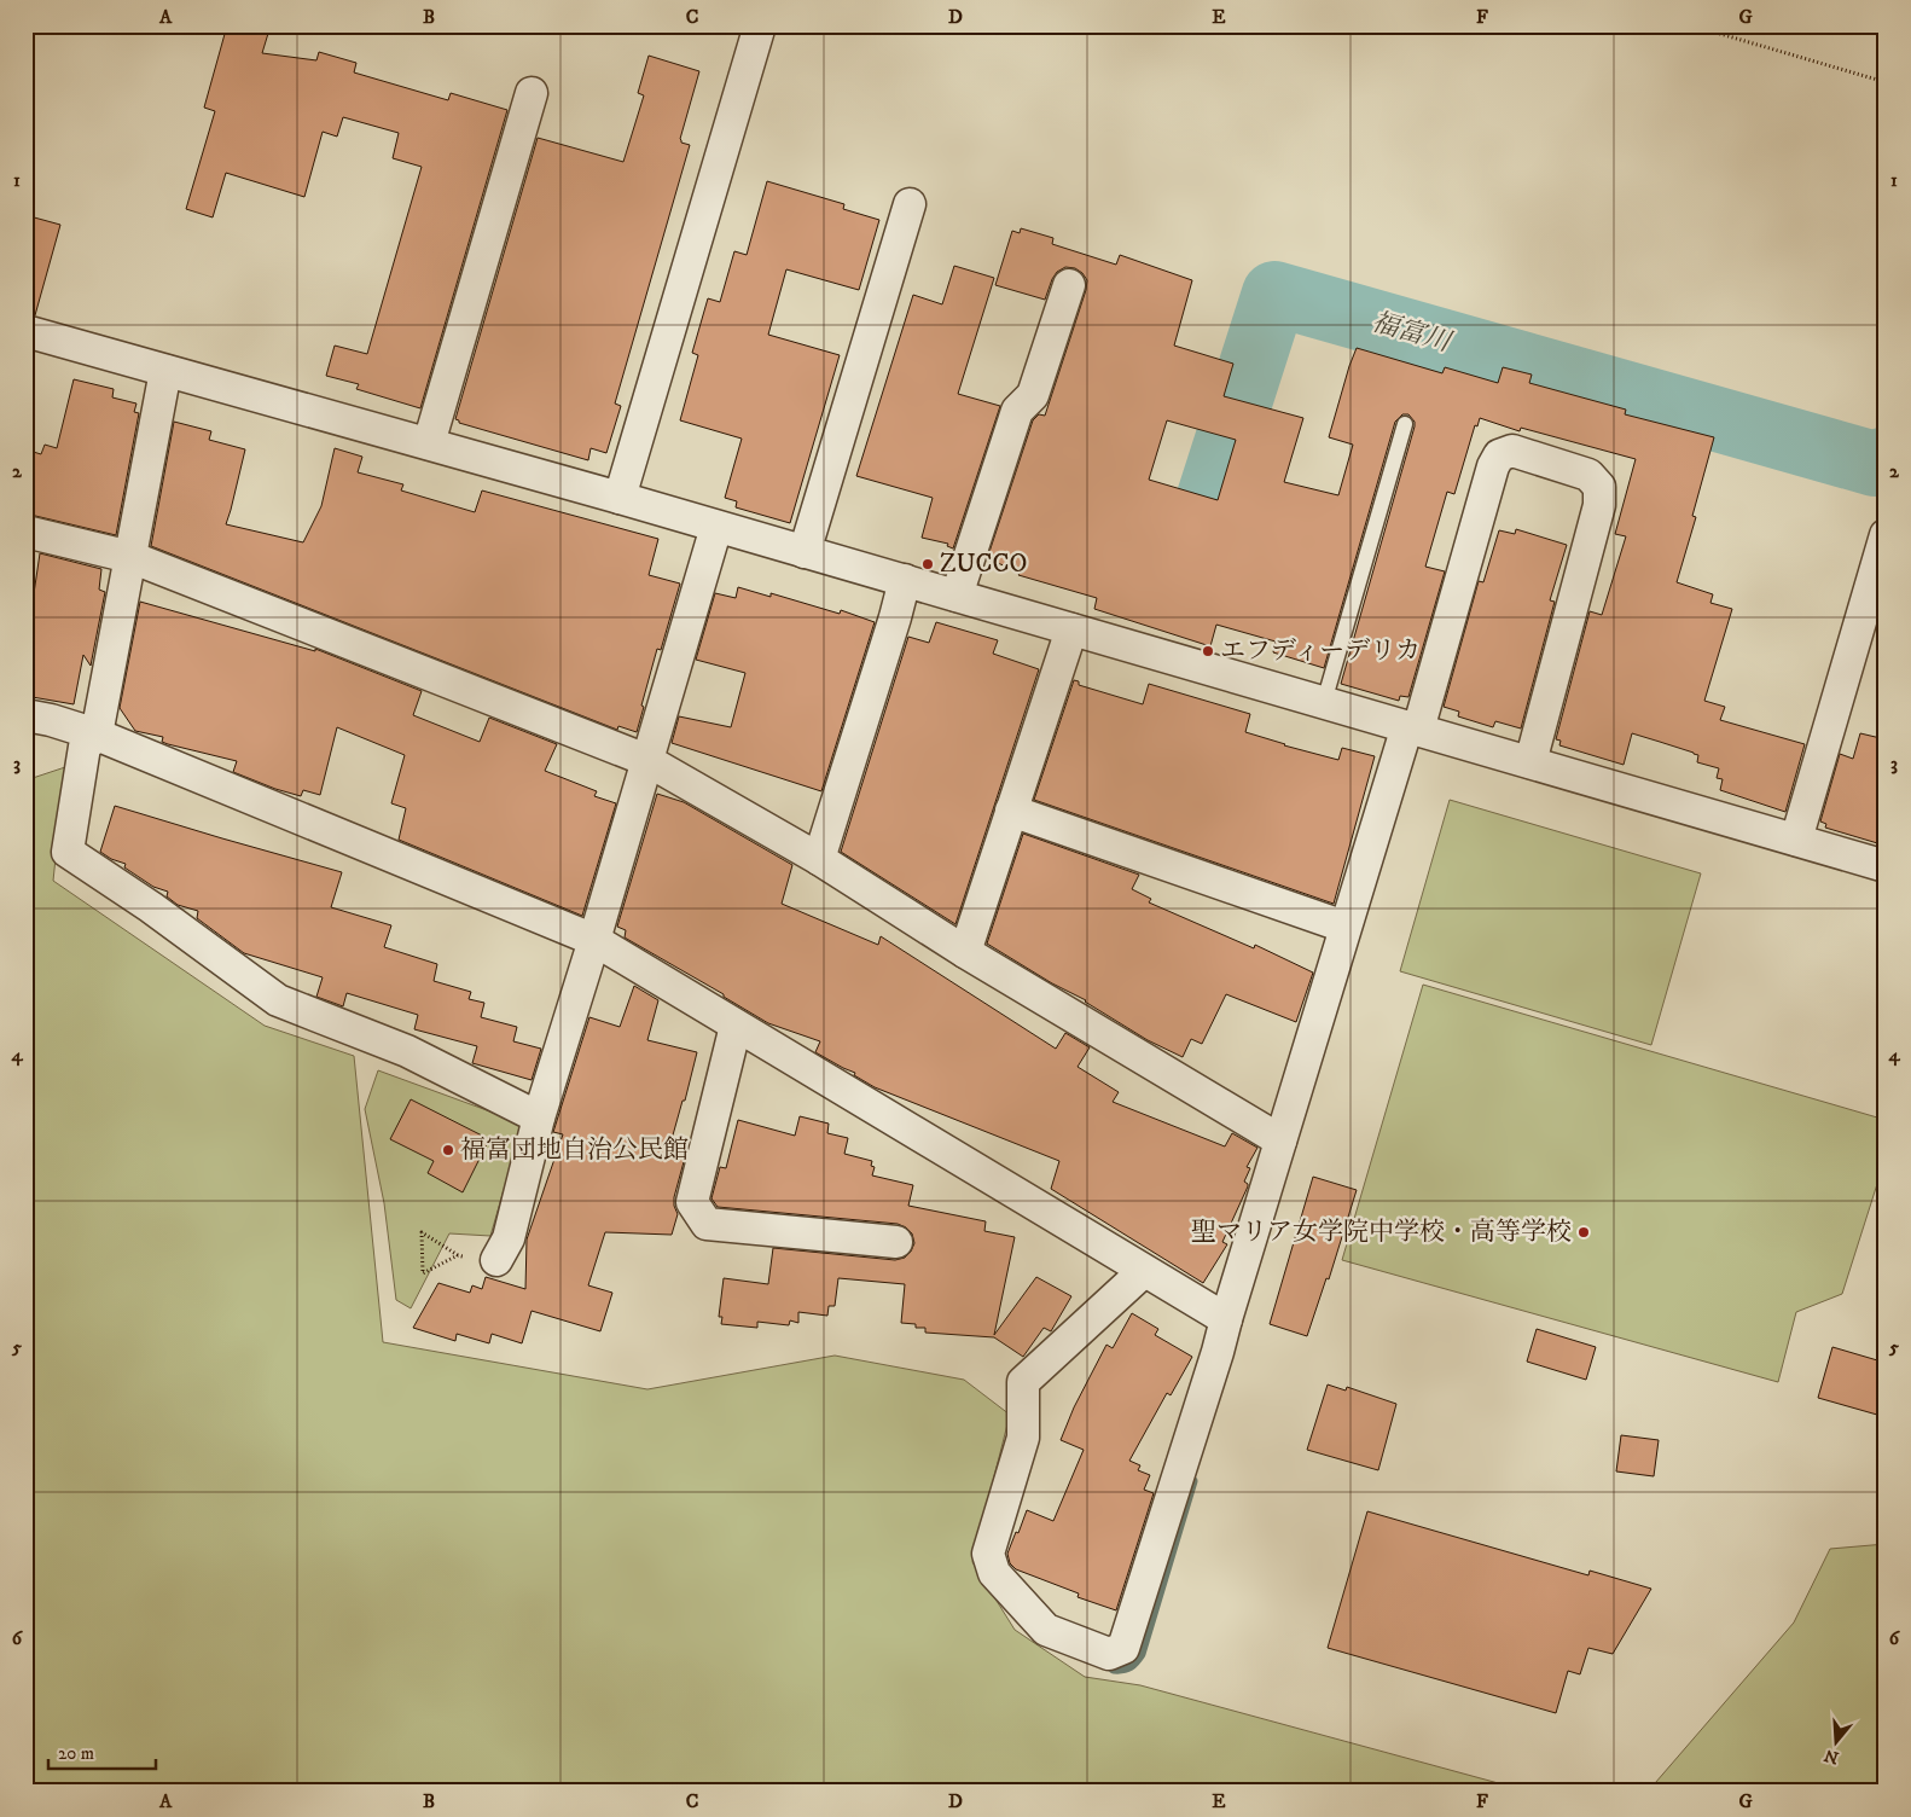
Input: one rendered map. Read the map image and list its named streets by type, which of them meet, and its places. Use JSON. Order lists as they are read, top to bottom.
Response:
{
  "water": ["福富川"],
  "places": [
    "ZUCCO",
    "エフディーデリカ",
    "福富団地自治公民館",
    "聖マリア女学院中学校・高等学校"
  ],
  "scale_bar": "20 m",
  "north": "bottom",
  "grid": {
    "columns": [
      "A",
      "B",
      "C",
      "D",
      "E",
      "F",
      "G"
    ],
    "rows": [
      "1",
      "2",
      "3",
      "4",
      "5",
      "6"
    ]
  }
}
